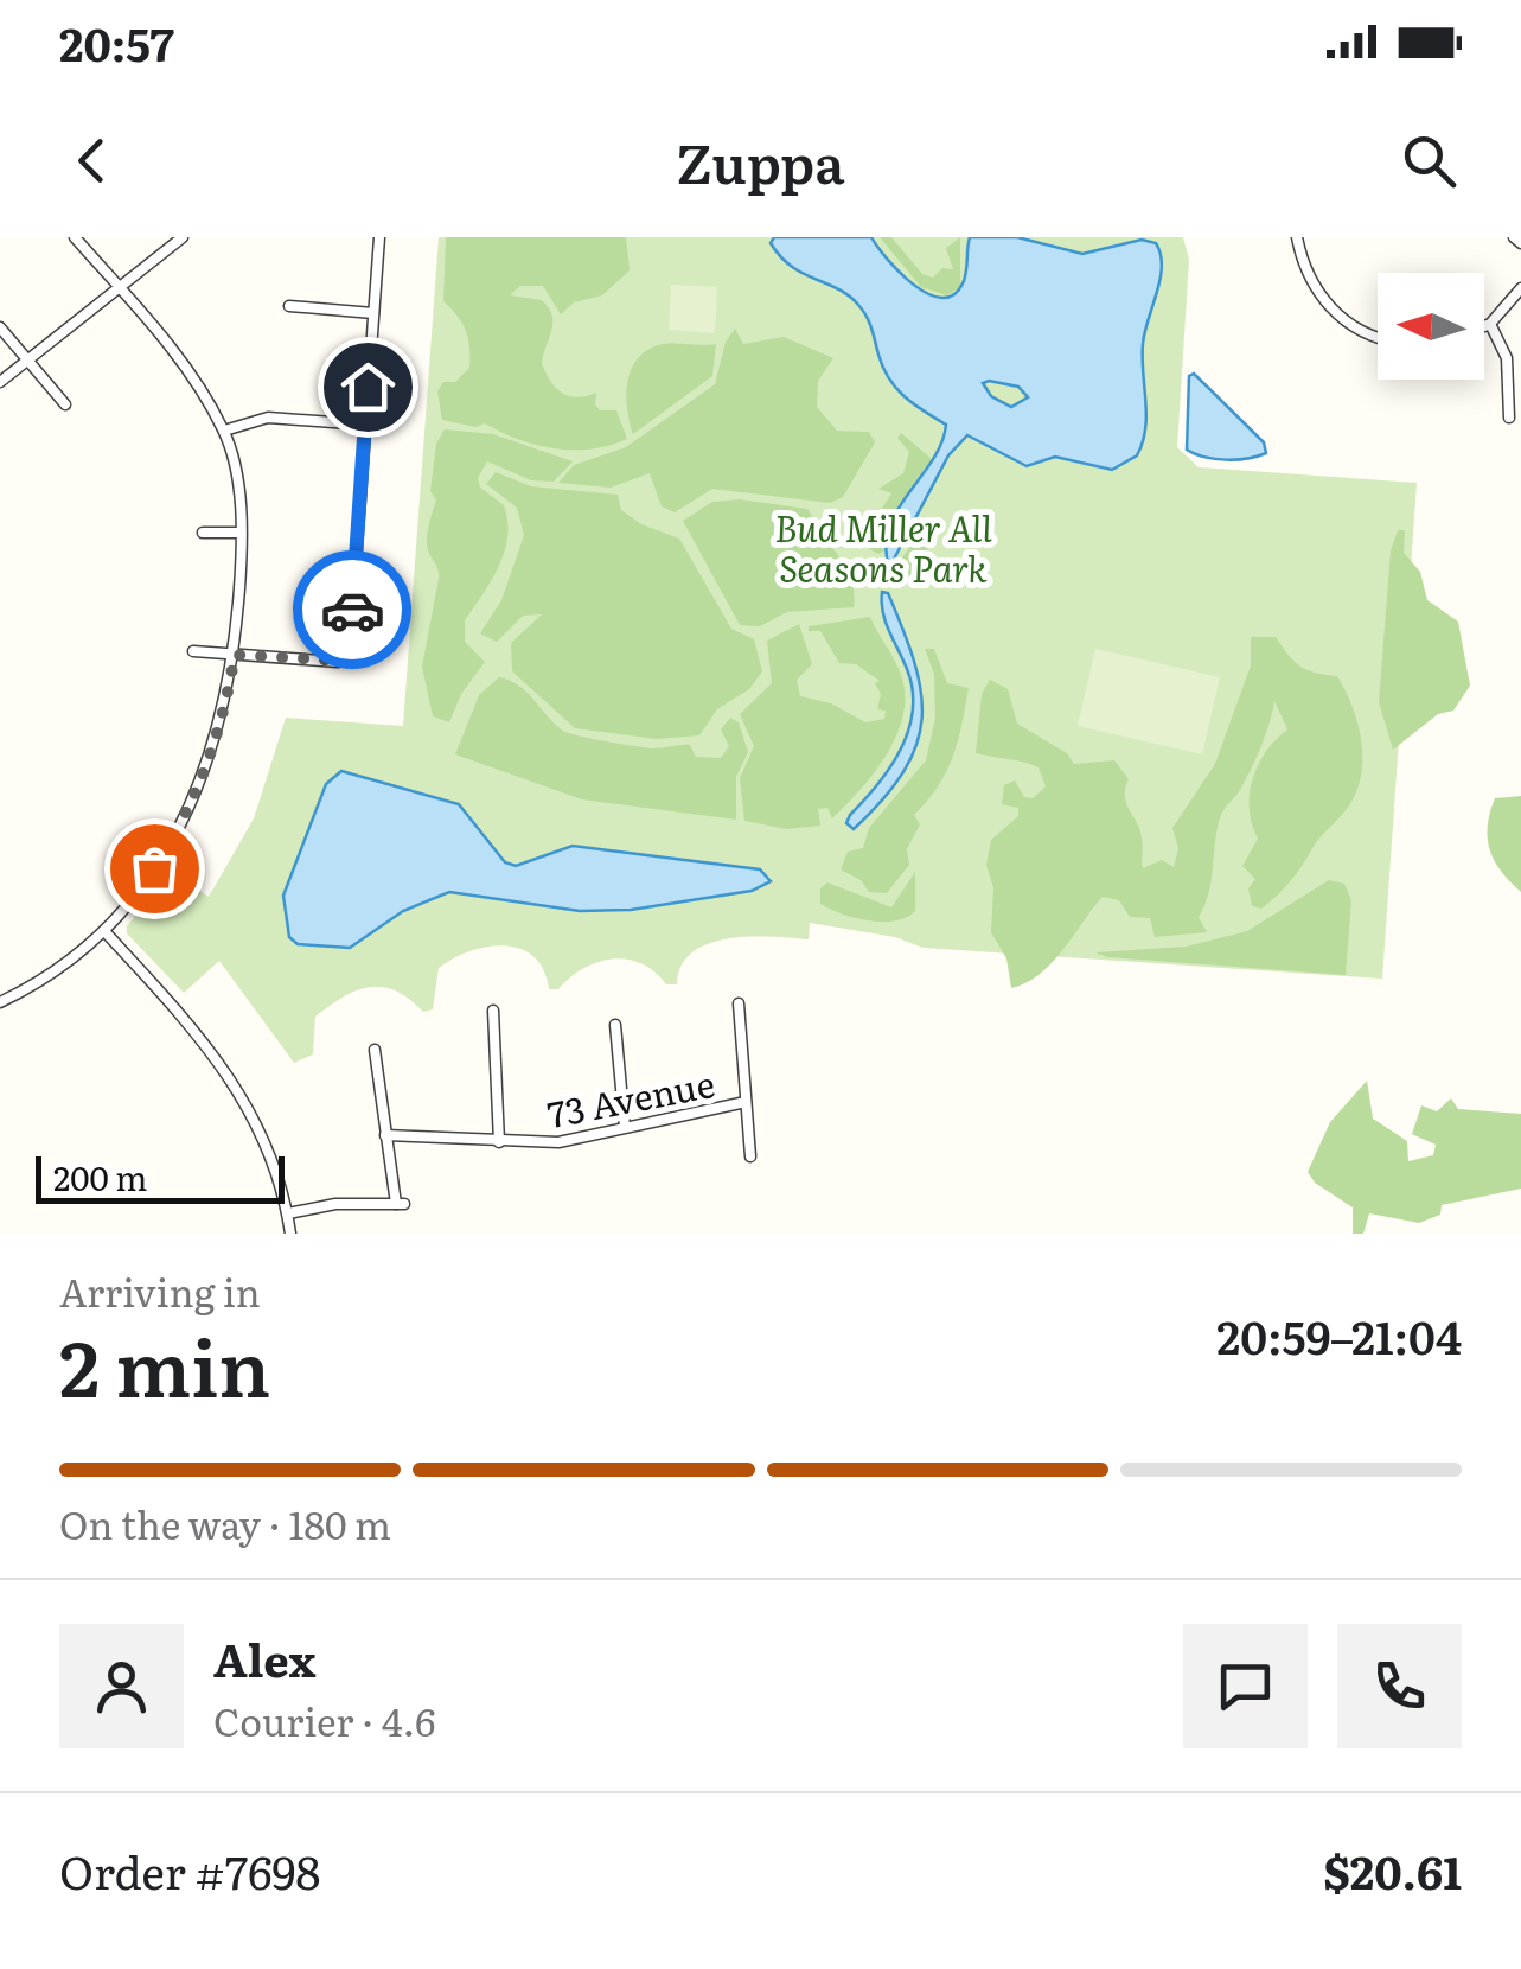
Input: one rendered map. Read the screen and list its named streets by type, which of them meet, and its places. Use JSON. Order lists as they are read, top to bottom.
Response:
{
  "streets": {
    "street": ["73 Avenue"]
  },
  "parks": ["Bud Miller All Seasons Park"],
  "scale_bar": "200 m",
  "north": "left",
  "page": {
    "status": "20:57",
    "header": "Zuppa",
    "scale": "200 m",
    "heading": ["2 min", "Arriving in", "20:59–21:04"],
    "panel": [
      "Alex",
      "Courier · 4.6",
      "Order #7698",
      "$20.61"
    ],
    "bar": "On the way · 180 m"
  }
}
